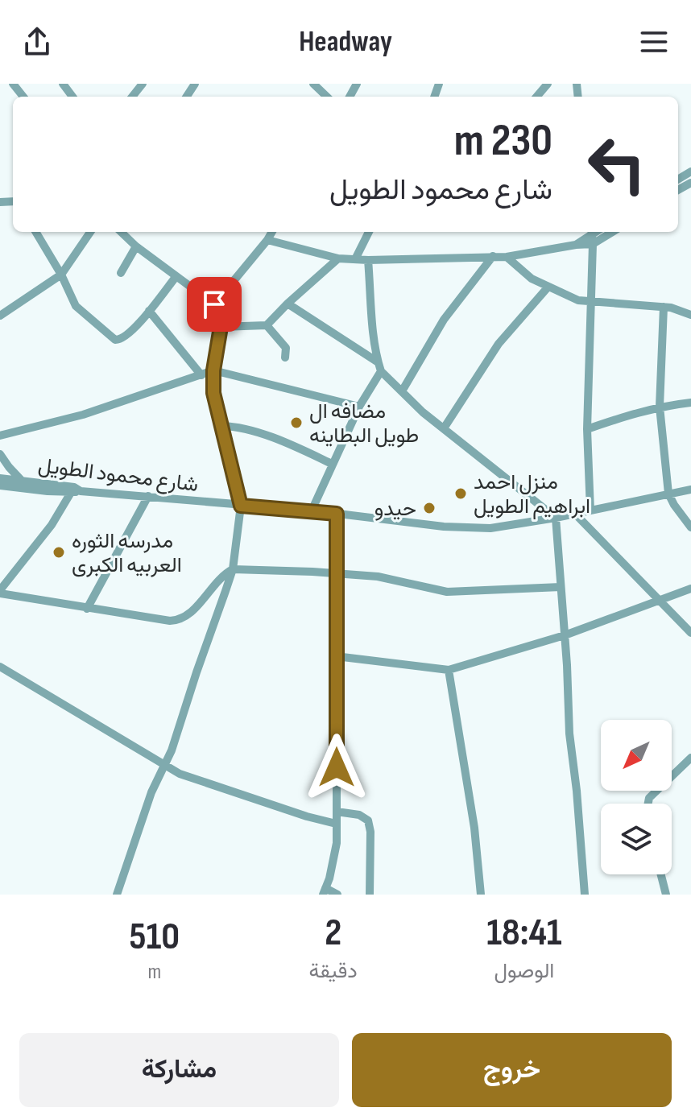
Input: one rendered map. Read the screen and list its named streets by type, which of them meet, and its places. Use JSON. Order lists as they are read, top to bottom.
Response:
{
  "streets": {
    "street": ["شارع محمود الطويل"]
  },
  "places": [
    "مضافه ال طويل البطاينه",
    "منزل احمد ابراهيم الطويل",
    "حيدو",
    "مدرسه الثوره العربيه الكبرى"
  ],
  "north": "bottom left",
  "page": {
    "header": "Headway",
    "turn": ["230 m", "شارع محمود الطويل"],
    "eta": [
      "18:41",
      "الوصول",
      "2",
      "دقيقة",
      "510",
      "m"
    ],
    "buttons": ["خروج", "مشاركة"]
  }
}
